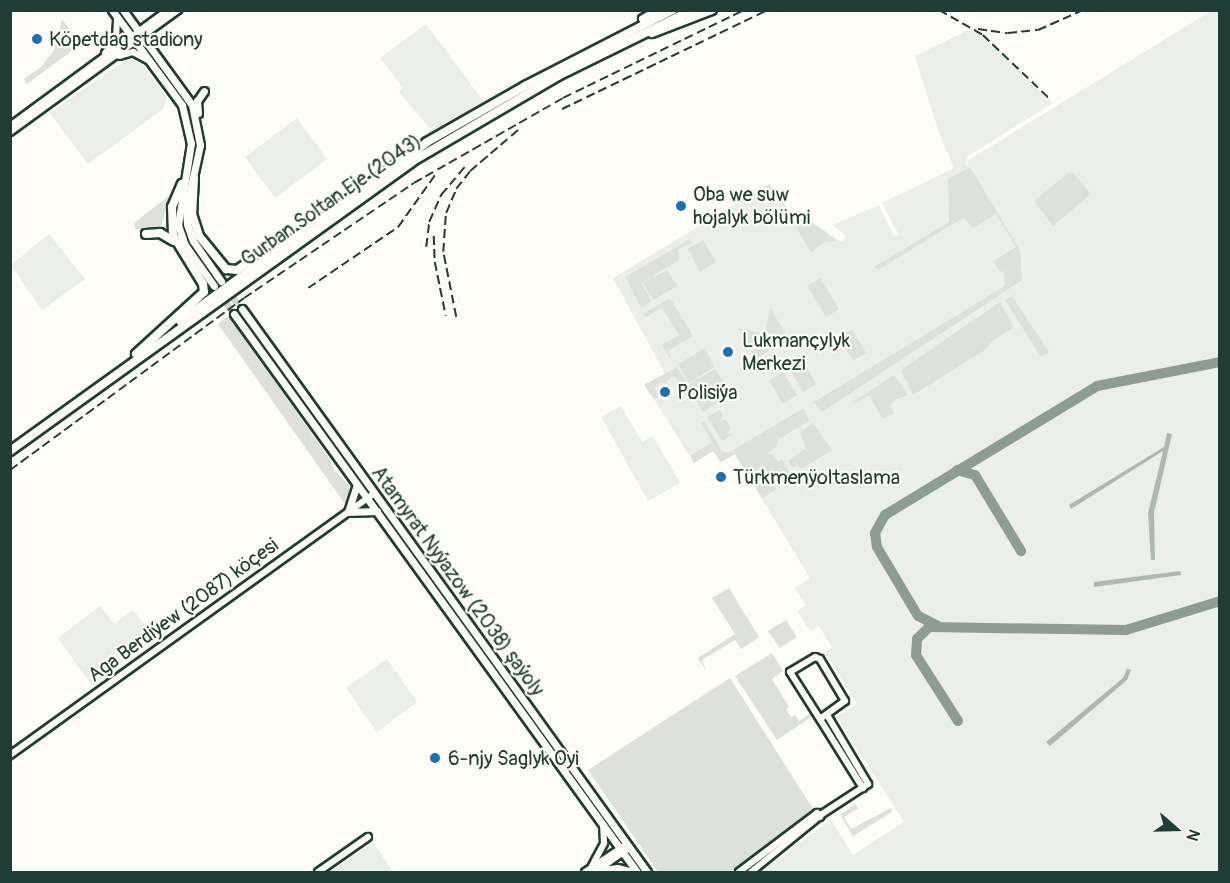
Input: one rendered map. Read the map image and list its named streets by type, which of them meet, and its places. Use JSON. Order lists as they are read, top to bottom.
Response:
{
  "streets": {
    "highway": ["Gurban Soltan Eje (2043)"],
    "main road": ["Atamyrat Nyýazow (2038) şaýoly"],
    "street": ["Aga Berdiýew (2087) köçesi"]
  },
  "crossings": [
    ["Atamyrat Nyýazow (2038) şaýoly", "Aga Berdiýew (2087) köçesi"]
  ],
  "places": [
    "Köpetdag stadiony",
    "Oba we suw hojalyk bölümi",
    "Lukmançylyk Merkezi",
    "Polisiýa",
    "Türkmenÿoltaslama",
    "6-njy Saglyk Oyi"
  ],
  "north": "right"
}
